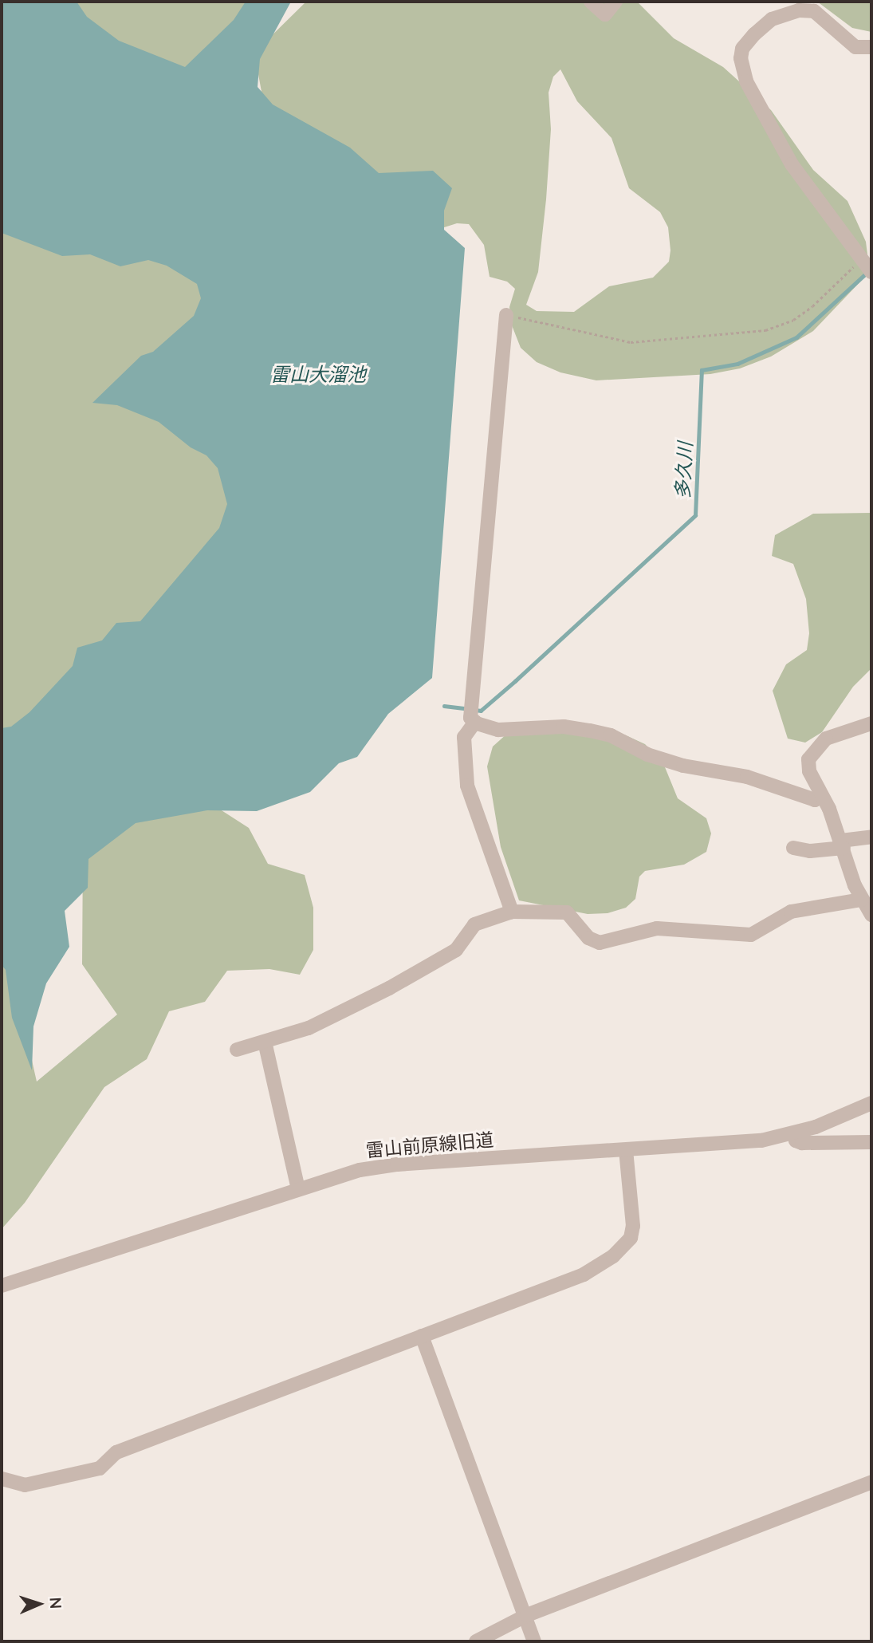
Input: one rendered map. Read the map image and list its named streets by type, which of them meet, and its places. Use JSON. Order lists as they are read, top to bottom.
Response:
{
  "streets": {
    "street": ["雷山前原線旧道"]
  },
  "water": ["雷山大溜池", "多久川"],
  "north": "right"
}
